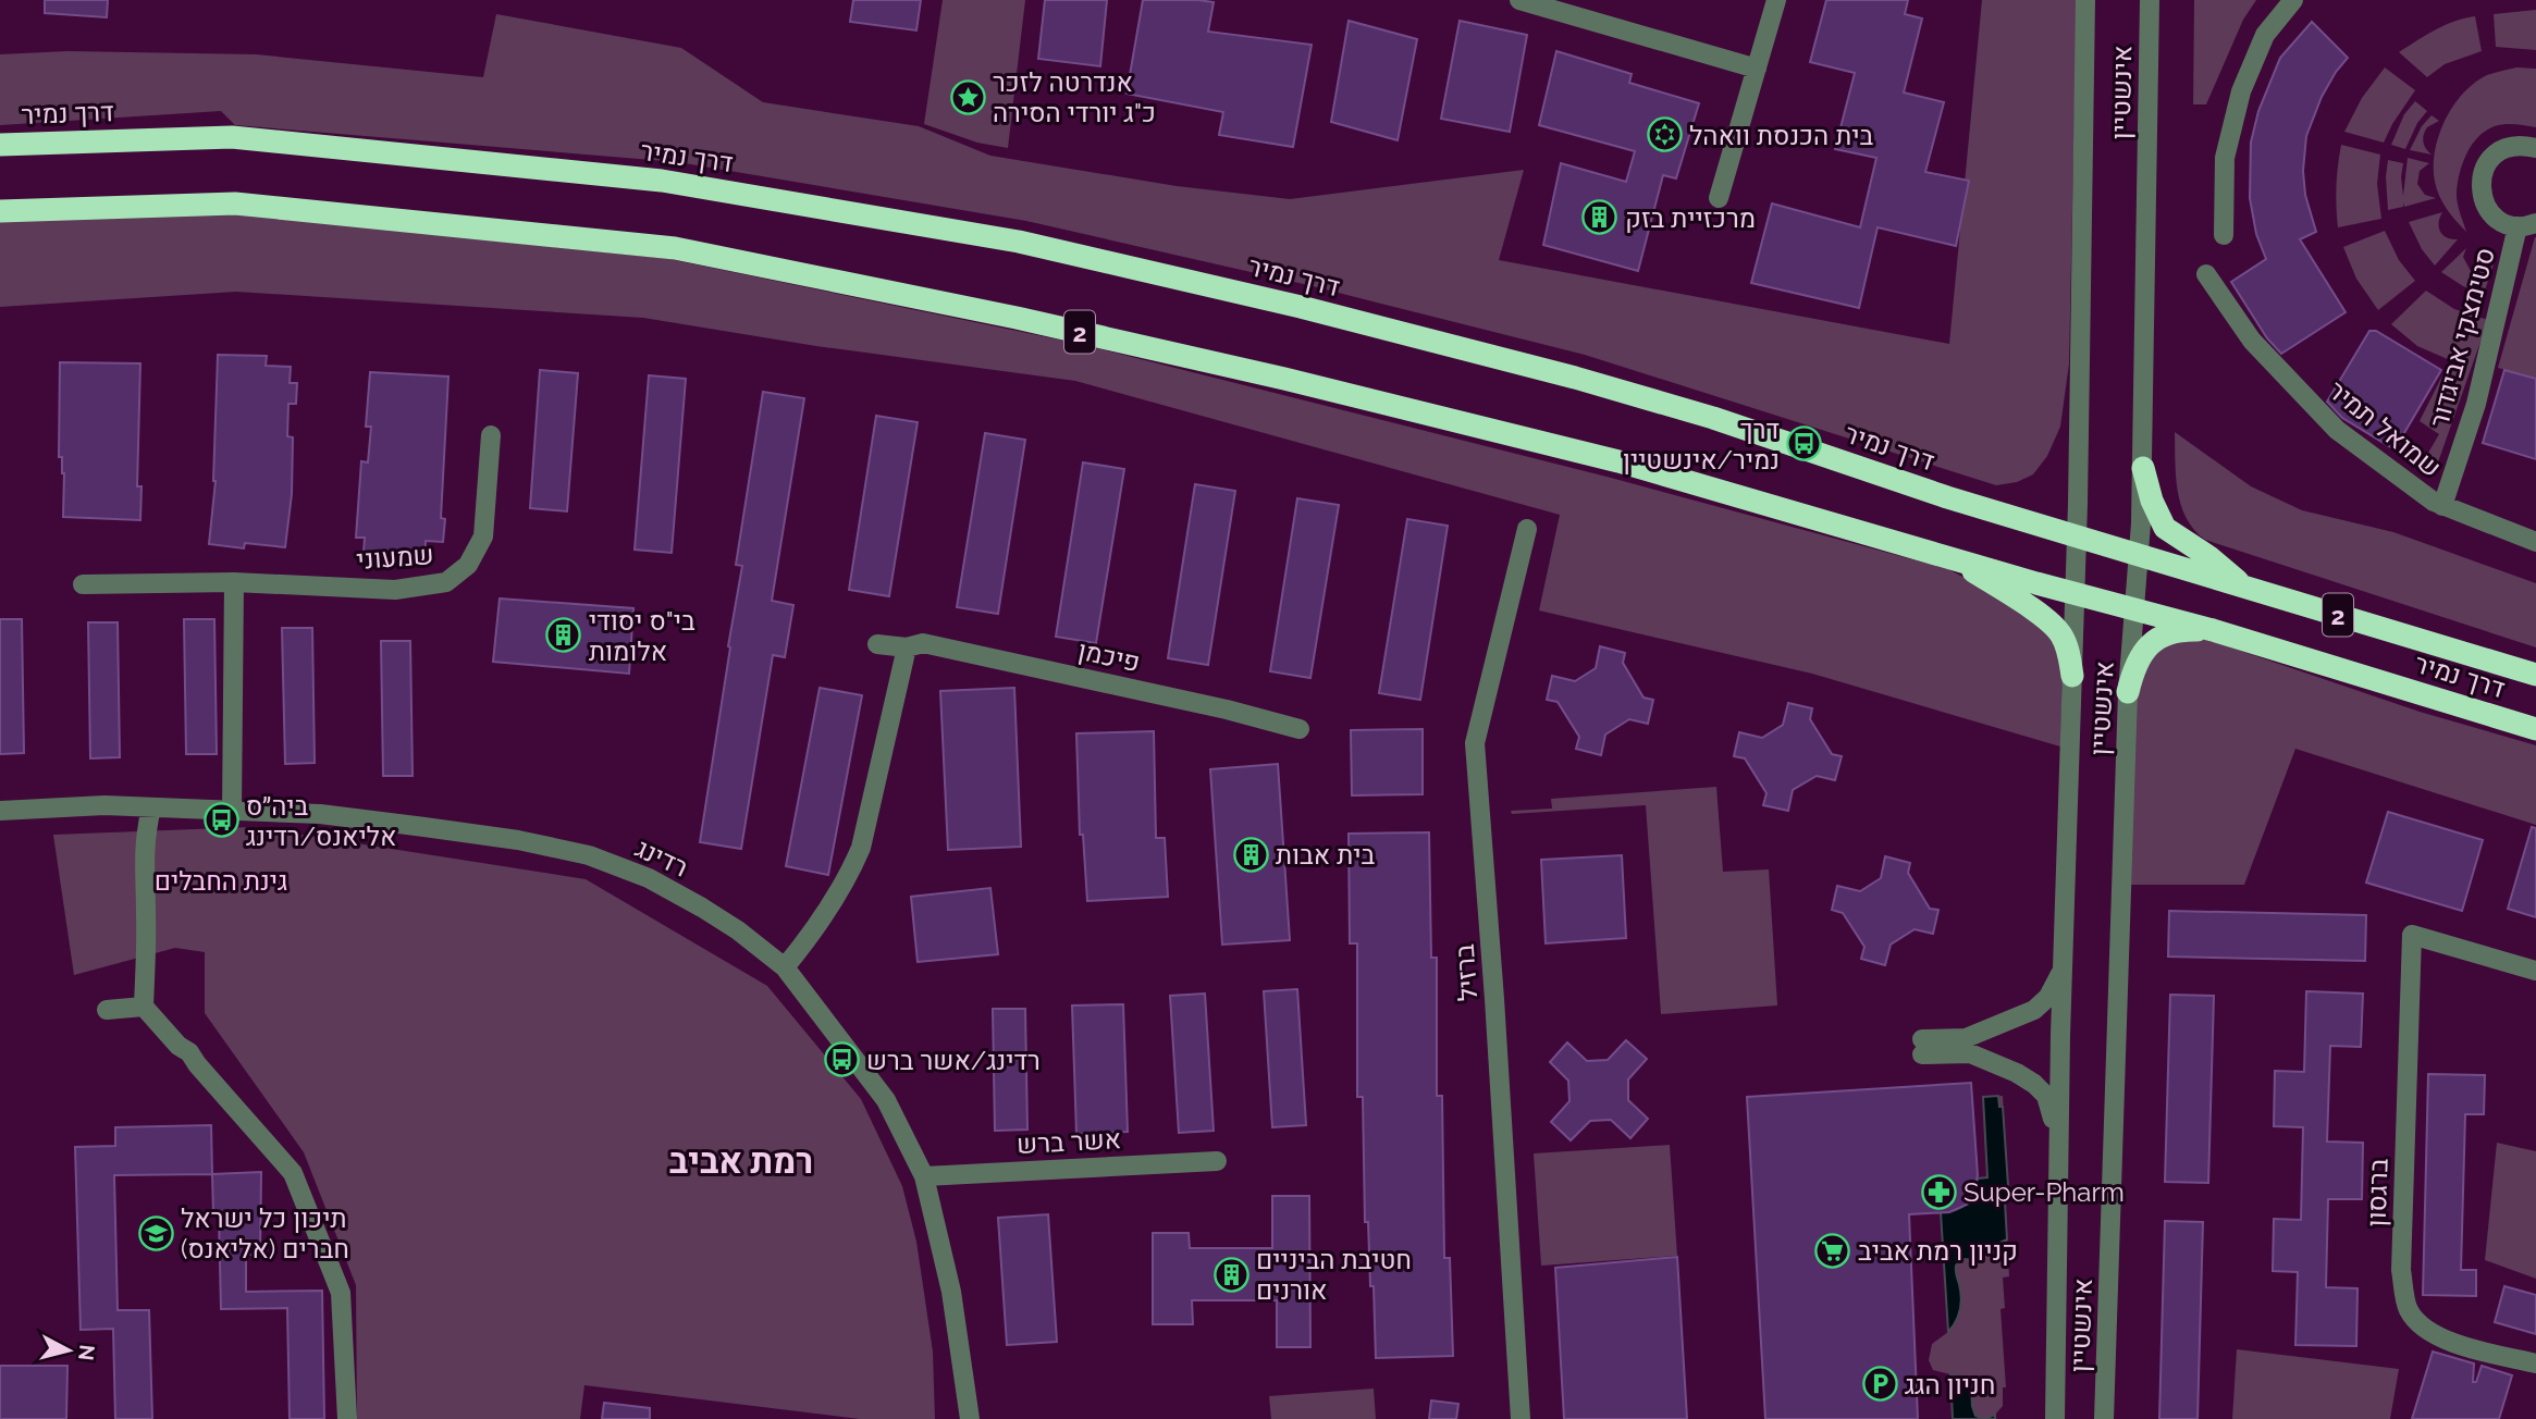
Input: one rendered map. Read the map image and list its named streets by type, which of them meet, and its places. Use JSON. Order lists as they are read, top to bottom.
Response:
{
  "streets": {
    "highway": ["דרך נמיר", "2"],
    "street": [
      "אינשטיין",
      "סטימצקי אביגדור",
      "שמואל תמיר",
      "שמעוני",
      "פיכמן",
      "רדינג",
      "ברזיל",
      "אשר ברש",
      "ברגסון"
    ]
  },
  "crossings": [
    ["אינשטיין", "דרך נמיר"],
    ["סטימצקי אביגדור", "שמואל תמיר"],
    ["רדינג", "אשר ברש"]
  ],
  "districts": ["רמת אביב"],
  "parks": ["גינת החבלים"],
  "places": {
    "place": ["אנדרטה לזכר כ\"ג יורדי הסירה"],
    "synagogue": ["בית הכנסת וואהל"],
    "building": [
      "מרכזיית בזק",
      "בי\"ס יסודי אלומות",
      "בית אבות",
      "חטיבת הביניים אורנים"
    ],
    "bus stop": ["דרך נמיר/אינשטיין", "ביה״ס אליאנס/רדינג", "רדינג/אשר ברש"],
    "pharmacy": ["Super-Pharm"],
    "school or university": ["תיכון כל ישראל חברים (אליאנס)"],
    "supermarket": ["קניון רמת אביב"],
    "parking": ["חניון הגג"]
  },
  "north": "right"
}
